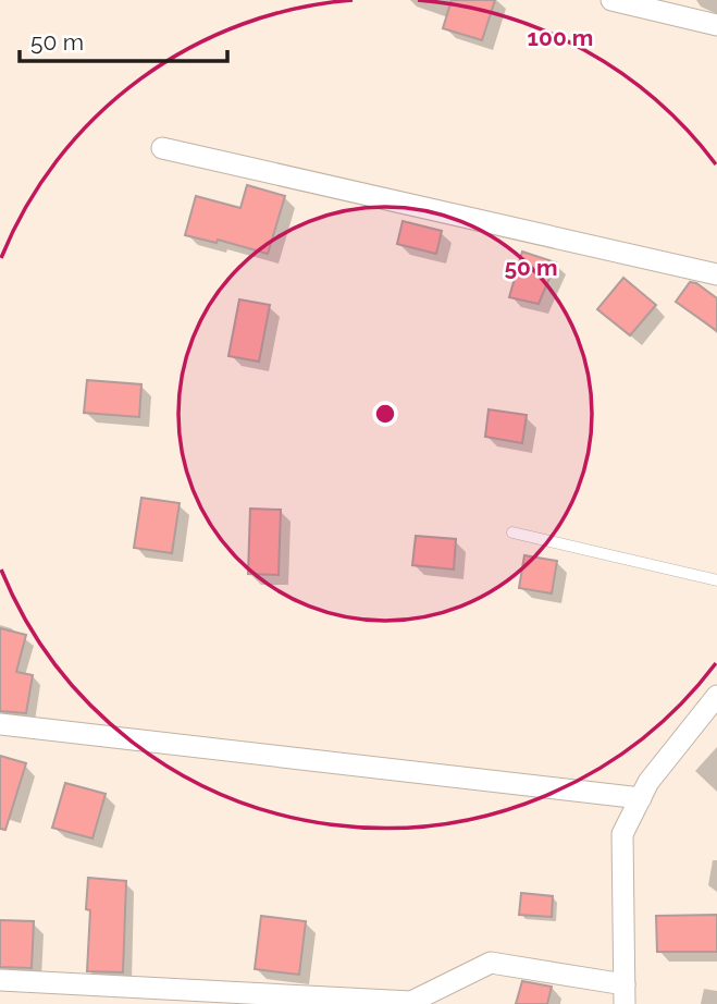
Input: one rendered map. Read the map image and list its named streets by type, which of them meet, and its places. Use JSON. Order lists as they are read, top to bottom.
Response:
{
  "scale_bar": "50 m",
  "rings": ["100 m", "50 m"]
}
